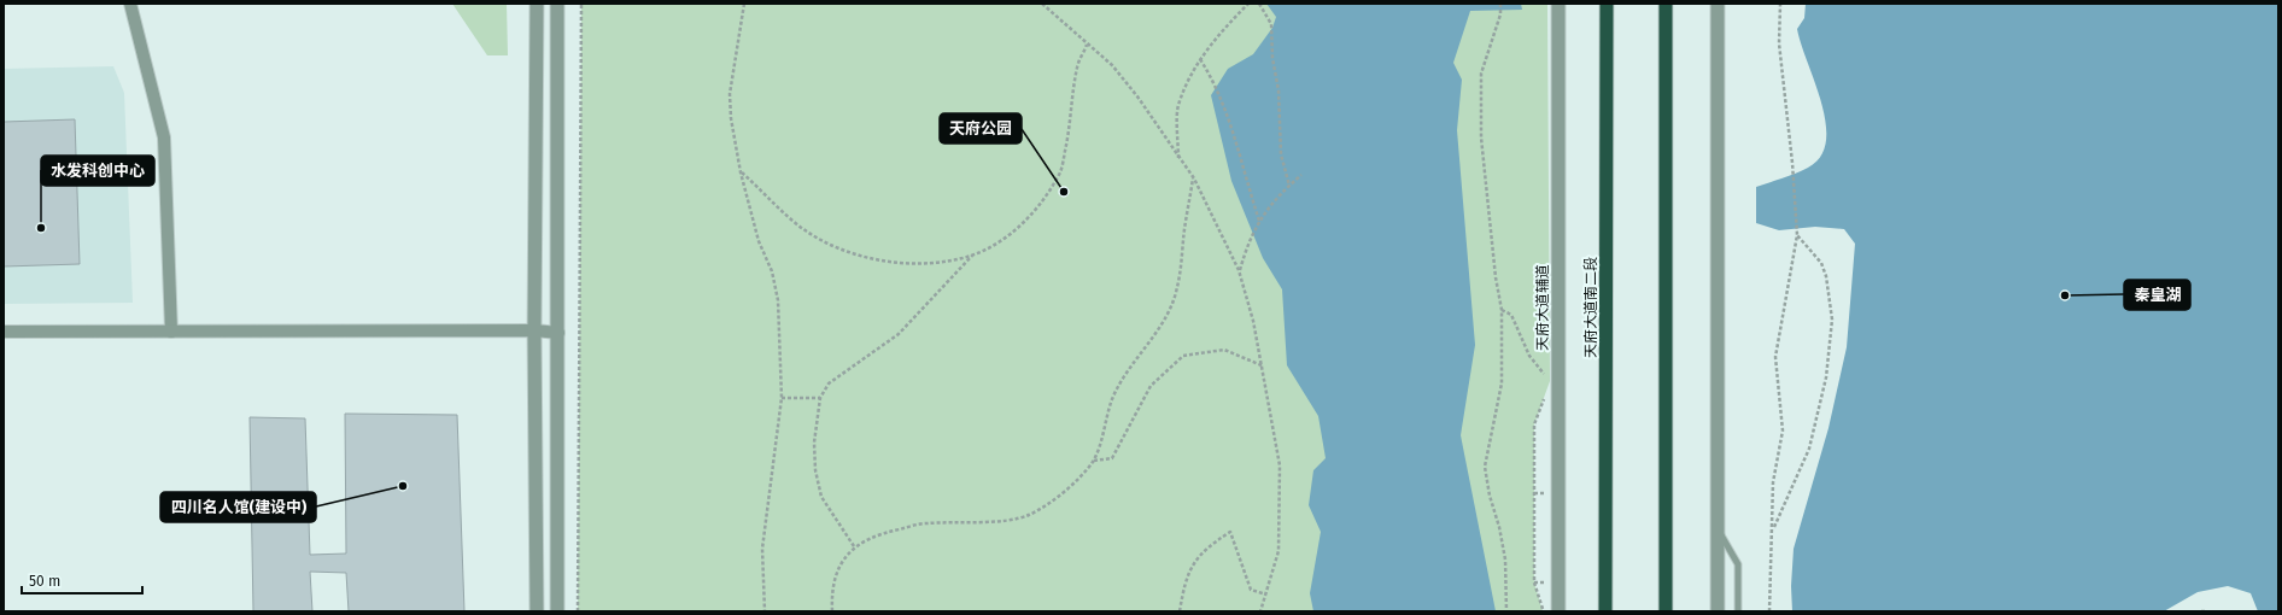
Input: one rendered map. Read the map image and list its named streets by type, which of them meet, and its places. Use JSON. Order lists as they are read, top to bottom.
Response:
{
  "streets": {
    "highway": ["天府大道南二段"],
    "street": ["天府大道辅道"]
  },
  "places": [
    "天府公园",
    "水发科创中心",
    "秦皇湖",
    "四川名人馆(建设中)"
  ],
  "scale_bar": "50 m"
}
